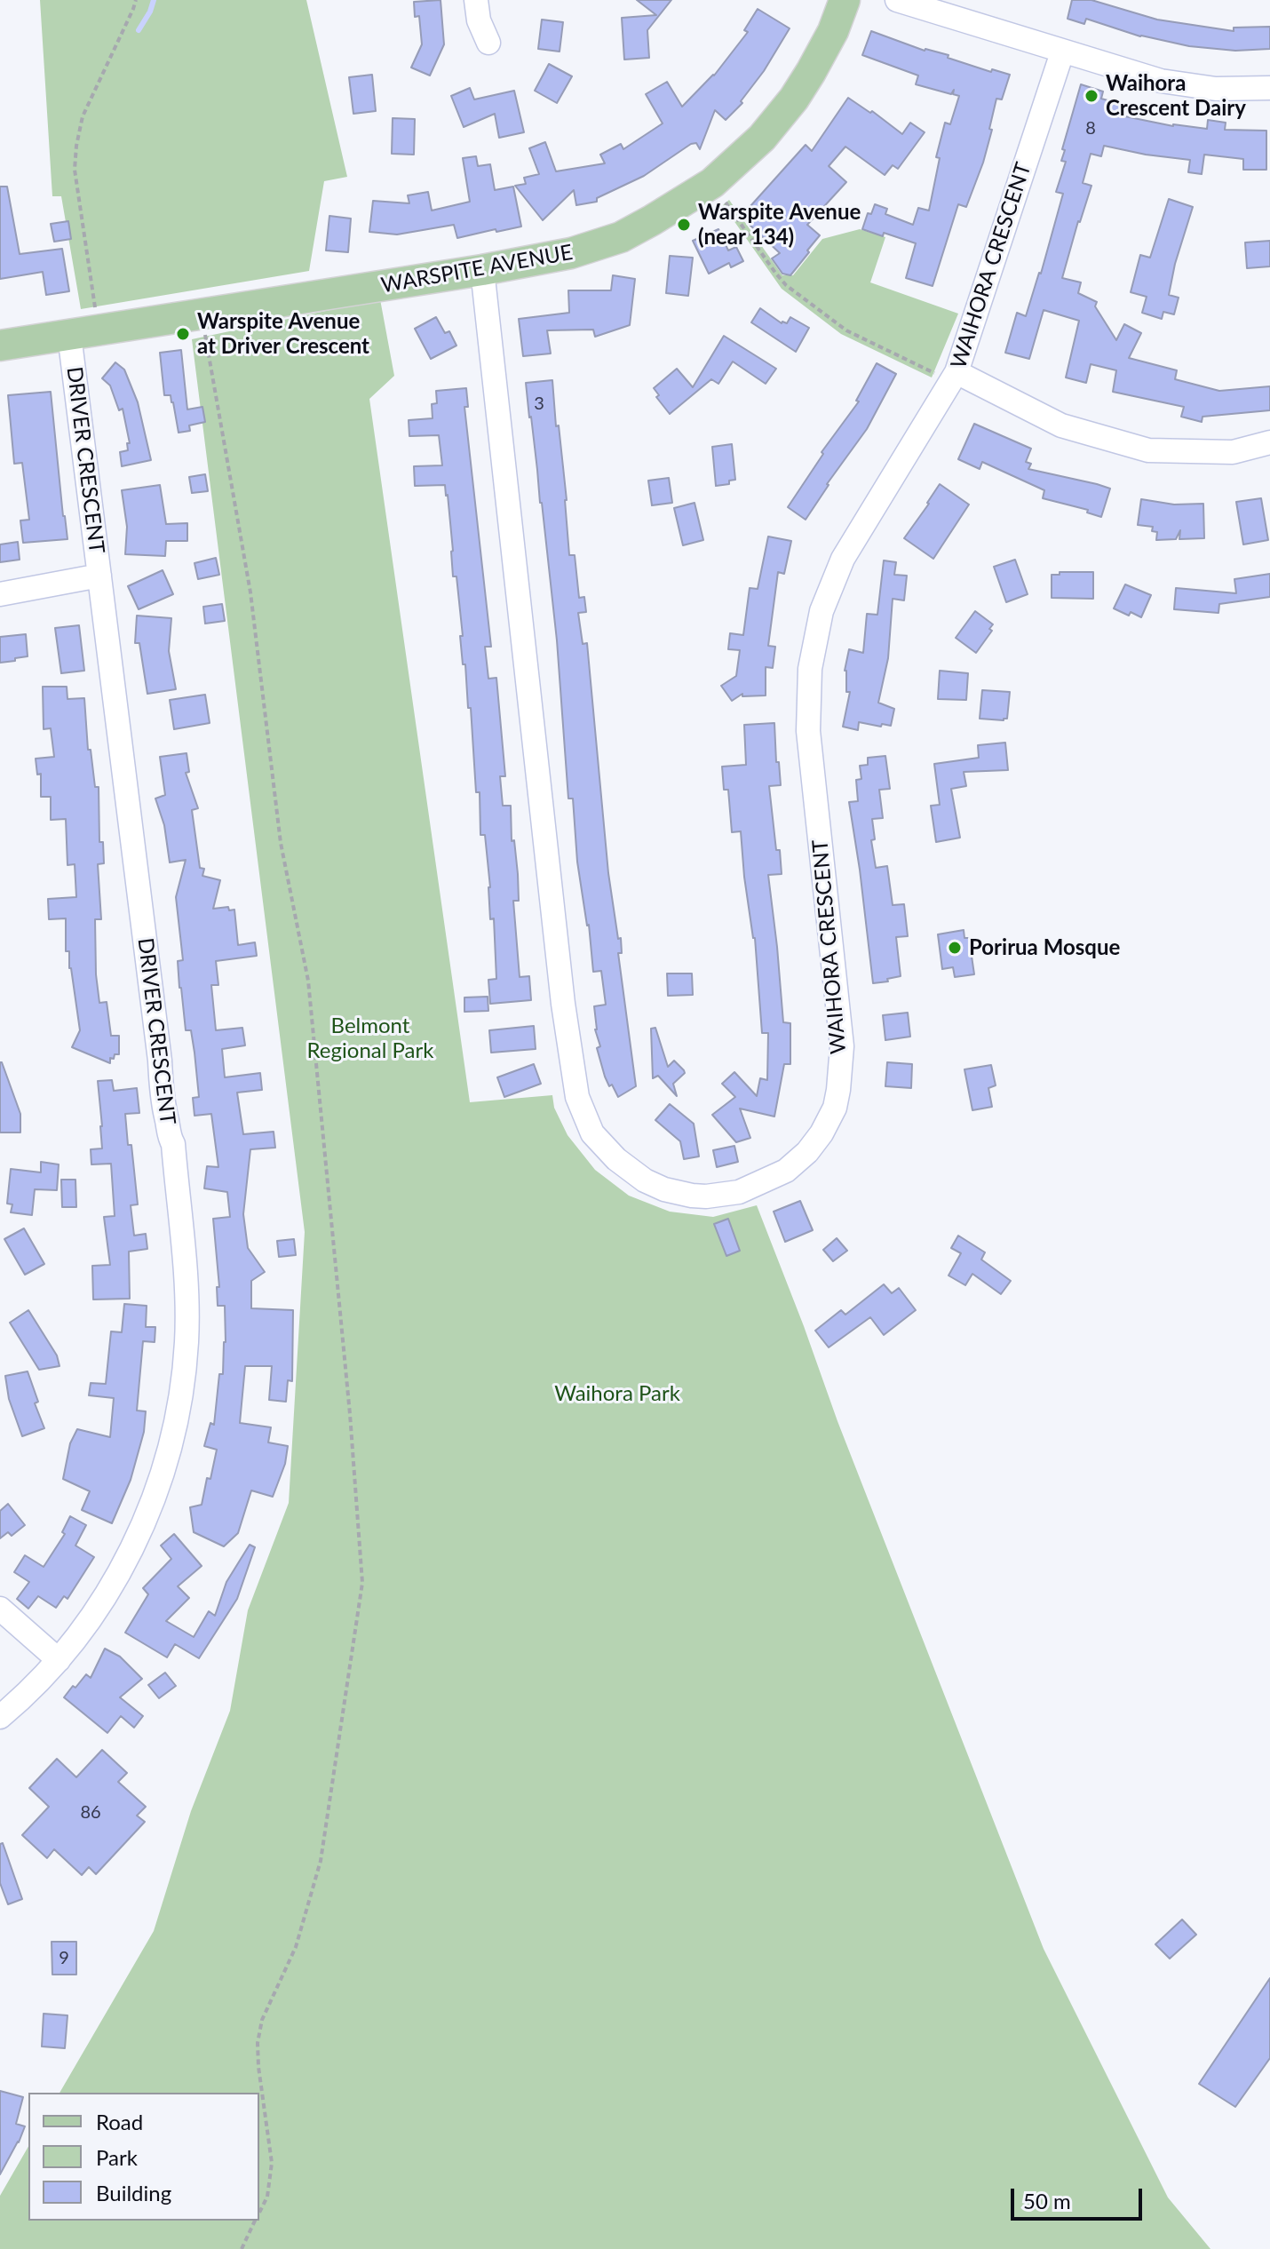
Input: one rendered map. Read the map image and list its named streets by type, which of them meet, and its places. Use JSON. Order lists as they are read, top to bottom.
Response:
{
  "streets": {
    "main road": ["WARSPITE AVENUE"],
    "street": ["WAIHORA CRESCENT", "DRIVER CRESCENT"]
  },
  "crossings": [
    ["WAIHORA CRESCENT", "WARSPITE AVENUE"],
    ["WARSPITE AVENUE", "DRIVER CRESCENT"]
  ],
  "parks": ["Belmont Regional Park", "Waihora Park"],
  "places": [
    "Waihora Crescent Dairy",
    "Warspite Avenue (near 134)",
    "Warspite Avenue at Driver Crescent",
    "Porirua Mosque"
  ],
  "house_numbers": [
    "8",
    "3",
    "86",
    "9"
  ],
  "legend": ["Road", "Park", "Building"],
  "scale_bar": "50 m"
}
